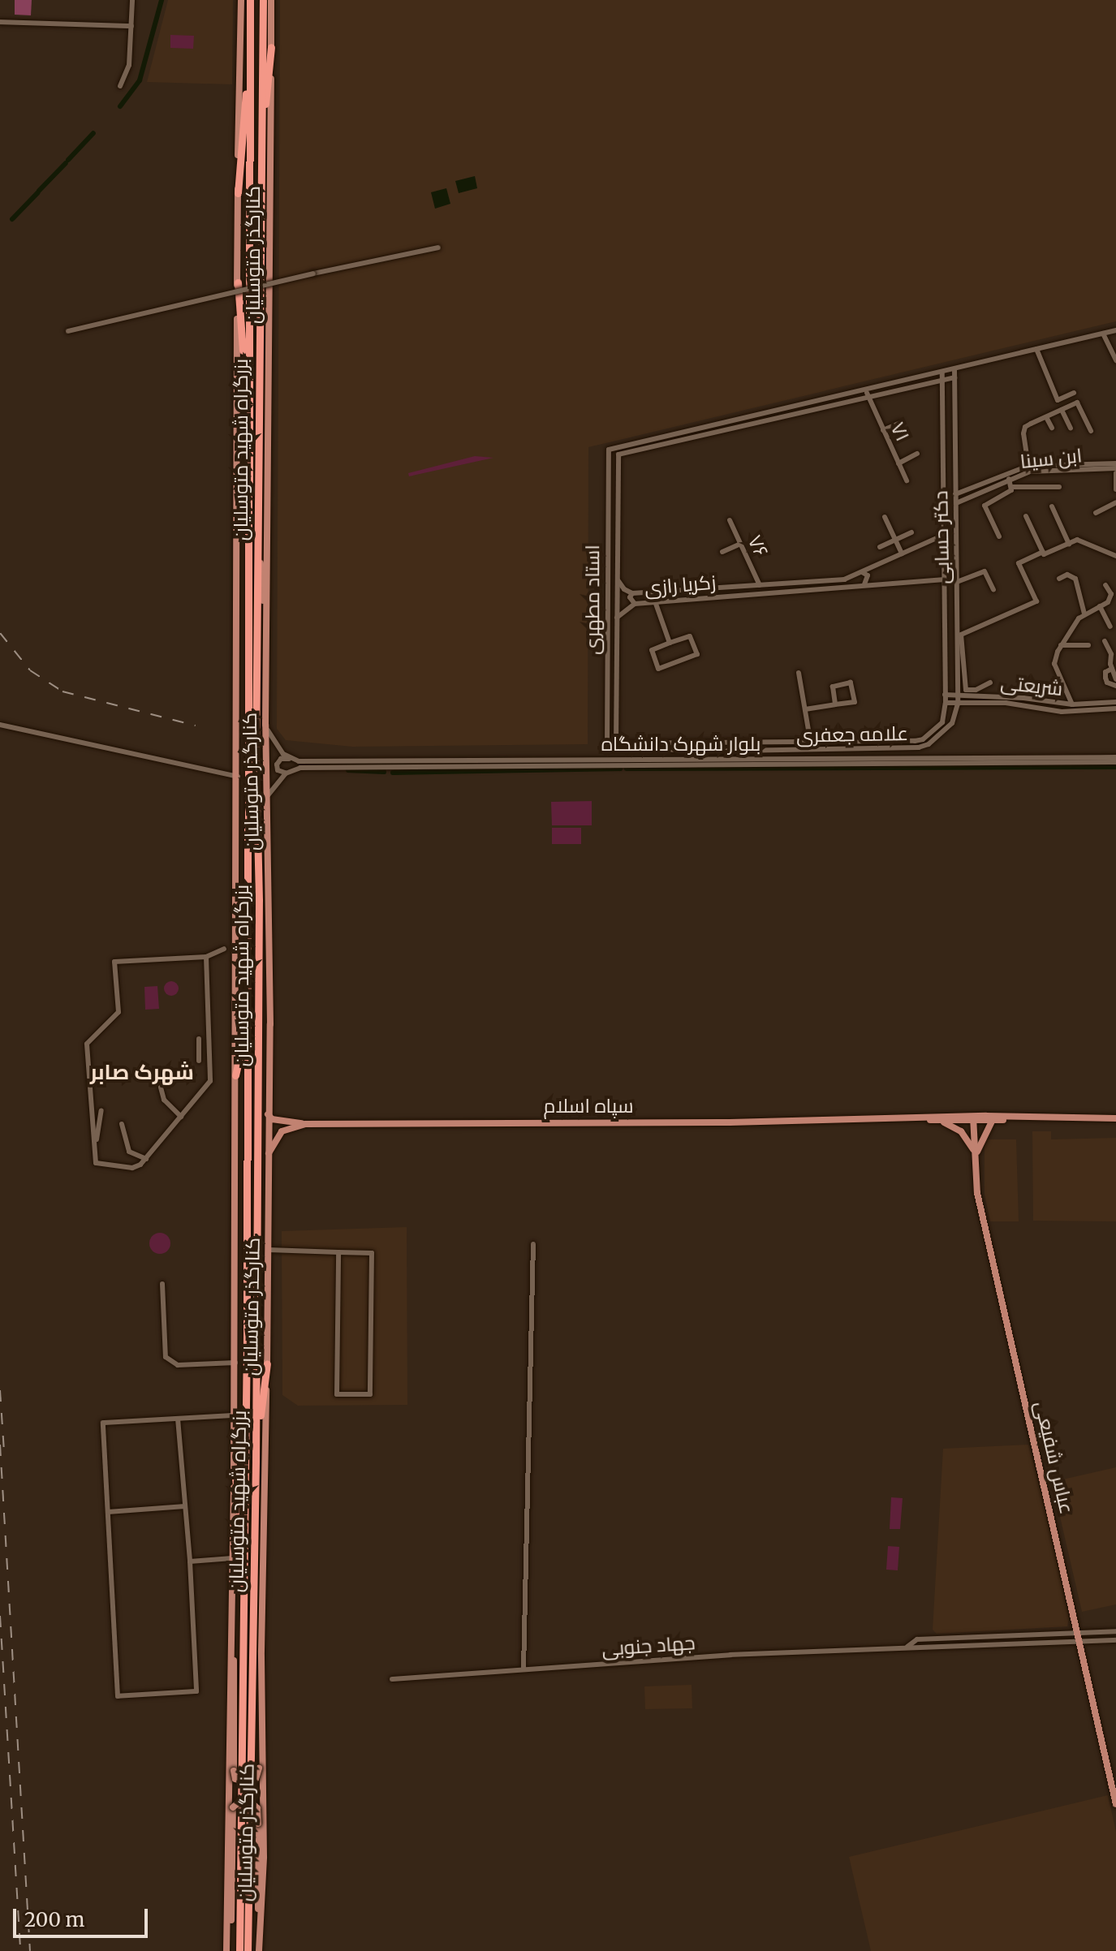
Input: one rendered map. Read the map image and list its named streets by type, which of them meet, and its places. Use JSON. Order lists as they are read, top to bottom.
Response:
{
  "streets": {
    "highway": ["بزرگراه شهید متوسلیان"],
    "main road": ["کنارگذر متوسلیان", "سپاه اسلام", "عباس شفیعی"],
    "street": [
      "۷۱",
      "ابن سینا",
      "دکتر حسابی",
      "۷۶",
      "زکریا رازی",
      "استاد مطهری",
      "شریعتی",
      "علامه جعفری",
      "بلوار شهرک دانشگاه",
      "جهاد جنوبی"
    ]
  },
  "crossings": [
    ["کنارگذر متوسلیان", "سپاه اسلام"],
    ["ابن سینا", "دکتر حسابی"],
    ["دکتر حسابی", "زکریا رازی"],
    ["دکتر حسابی", "شریعتی"],
    ["دکتر حسابی", "علامه جعفری"],
    ["۷۶", "زکریا رازی"],
    ["استاد مطهری", "علامه جعفری"],
    ["شریعتی", "علامه جعفری"],
    ["سپاه اسلام", "عباس شفیعی"],
    ["عباس شفیعی", "جهاد جنوبی"]
  ],
  "districts": ["شهرک صابر"],
  "scale_bar": "200 m"
}
